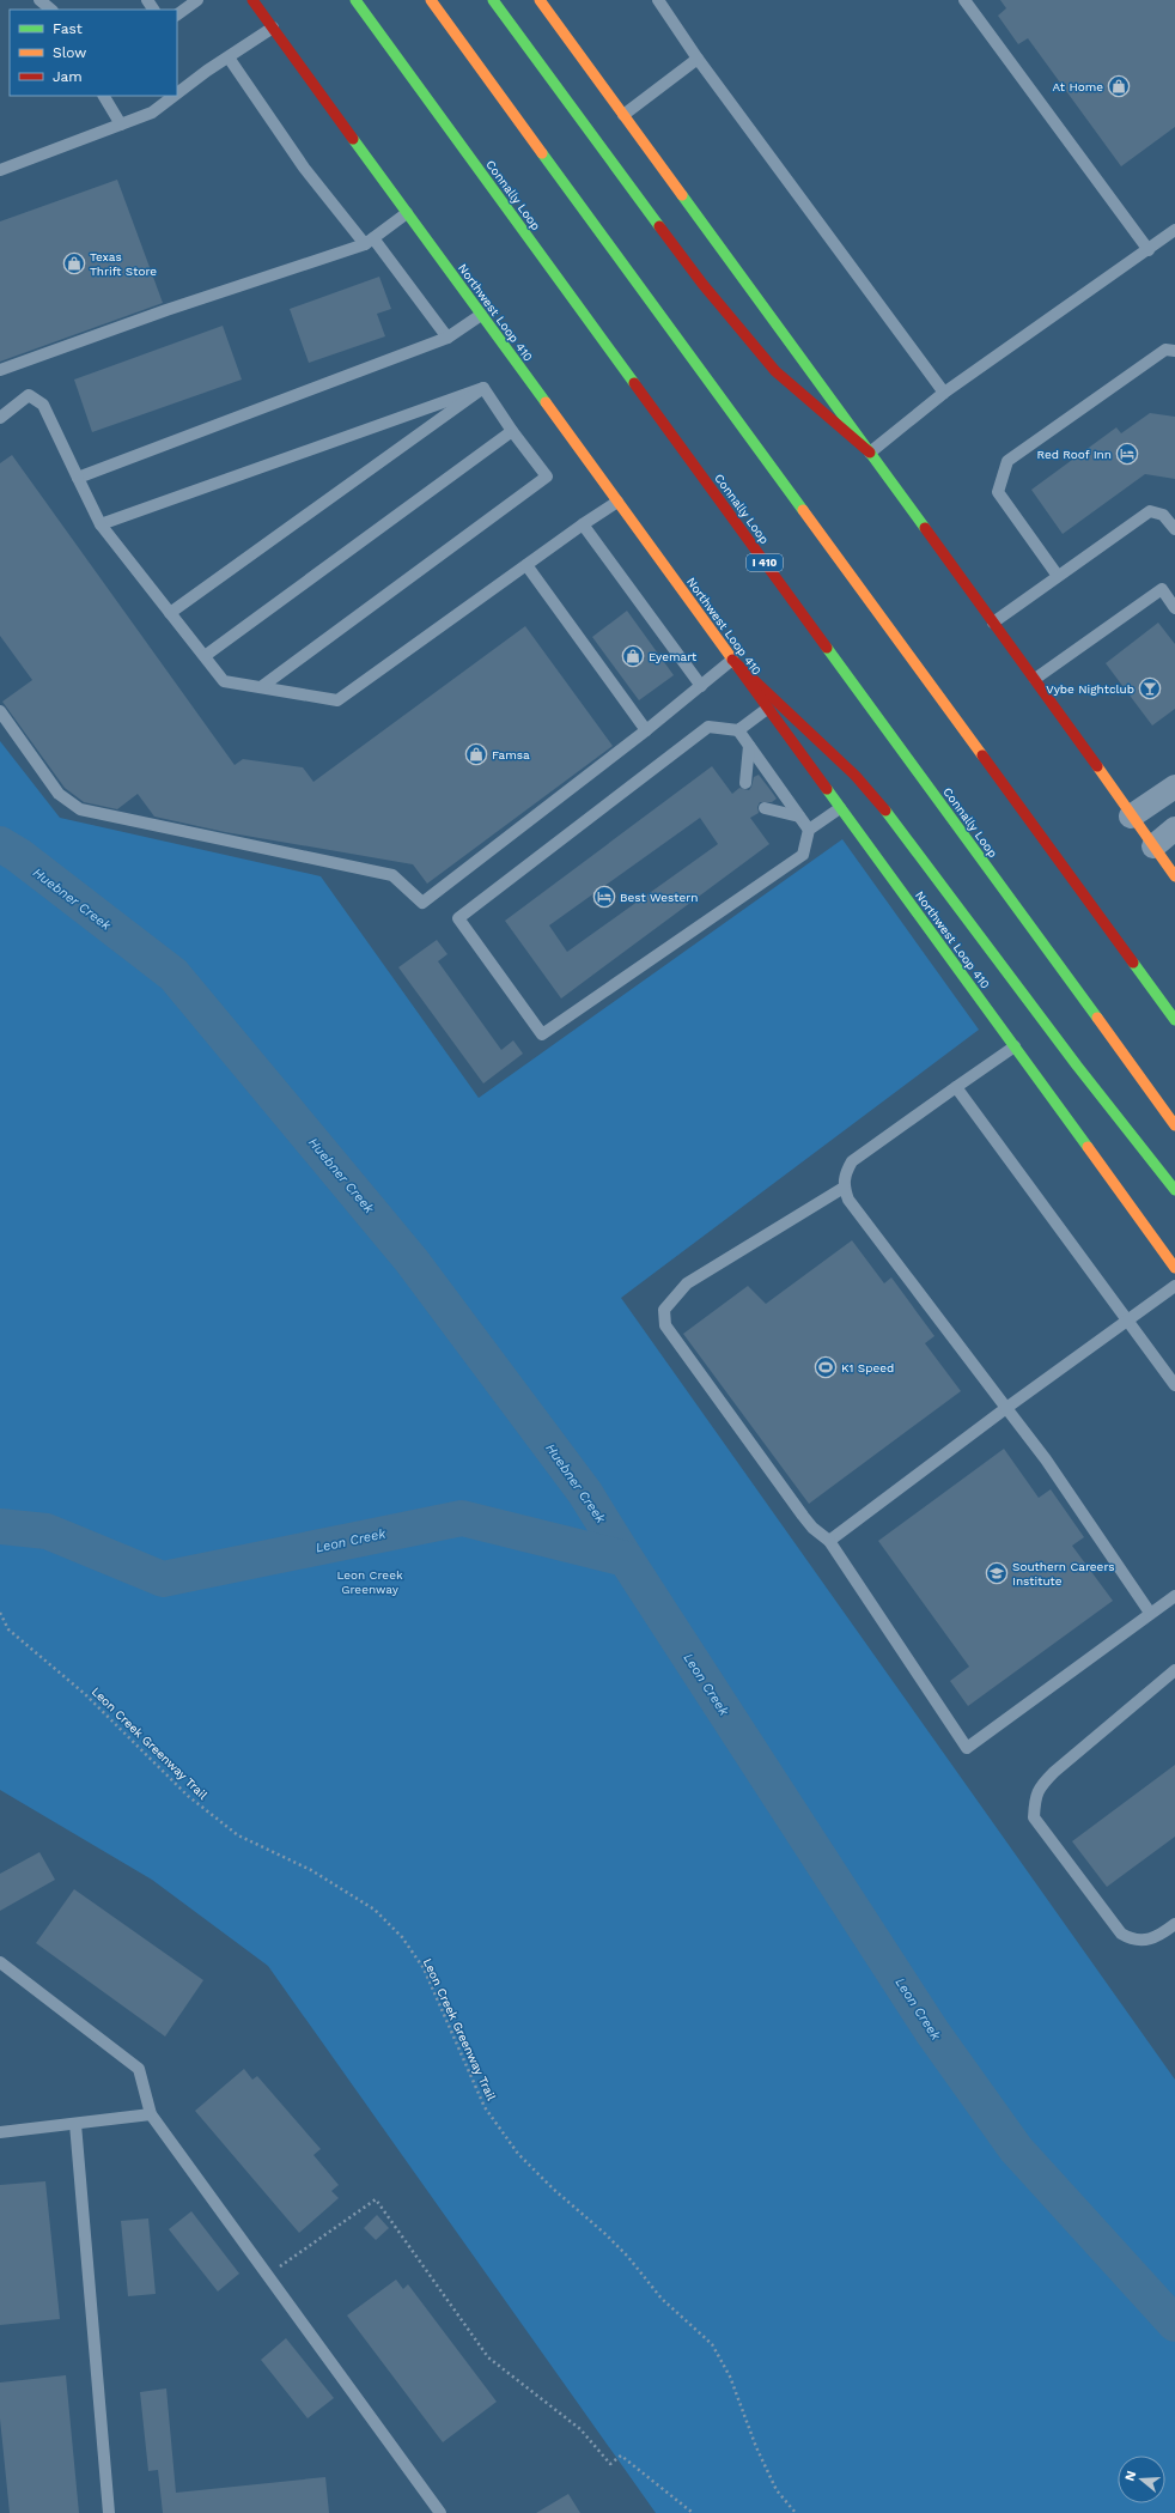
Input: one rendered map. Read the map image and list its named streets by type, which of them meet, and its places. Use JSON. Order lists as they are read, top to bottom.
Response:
{
  "streets": {
    "main road": ["Connally Loop", "Northwest Loop 410", "I 410"],
    "path": ["Leon Creek Greenway Trail"]
  },
  "water": ["Huebner Creek", "Leon Creek"],
  "parks": ["Leon Creek Greenway"],
  "places": {
    "shop": [
      "At Home",
      "Texas Thrift Store",
      "Eyemart",
      "Famsa"
    ],
    "hotel": ["Red Roof Inn", "Best Western"],
    "bar": ["Vybe Nightclub"],
    "sports": ["K1 Speed"],
    "school or university": ["Southern Careers Institute"]
  },
  "legend": ["Fast", "Slow", "Jam"],
  "north": "left"
}
